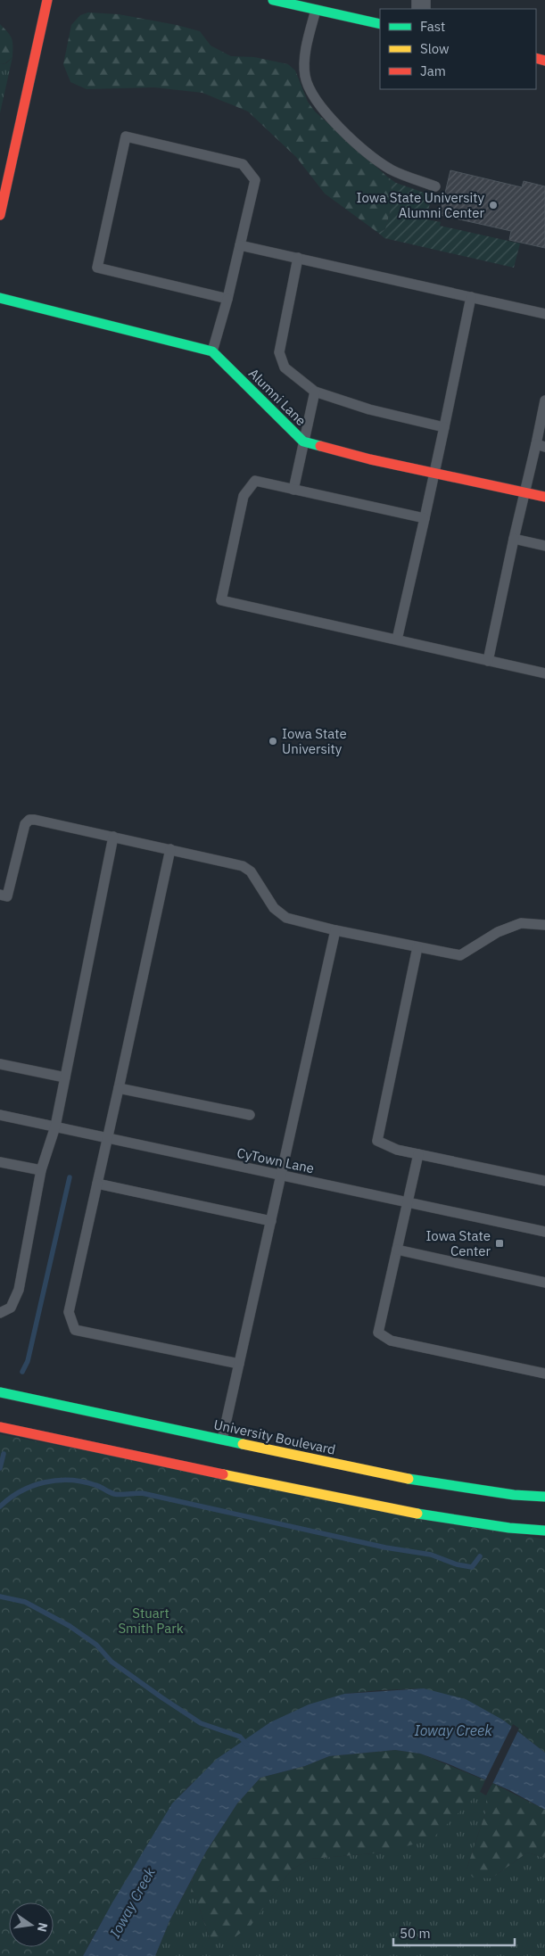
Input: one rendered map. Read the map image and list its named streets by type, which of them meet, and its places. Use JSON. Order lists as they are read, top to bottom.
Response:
{
  "streets": {
    "main road": ["Alumni Lane", "University Boulevard"],
    "lane": ["CyTown Lane"]
  },
  "water": ["Ioway Creek"],
  "parks": ["Stuart Smith Park"],
  "places": {
    "other": ["Iowa State University Alumni Center", "Iowa State University"],
    "transit": ["Iowa State Center"]
  },
  "legend": ["Fast", "Slow", "Jam"],
  "scale_bar": "50 m",
  "north": "right"
}
